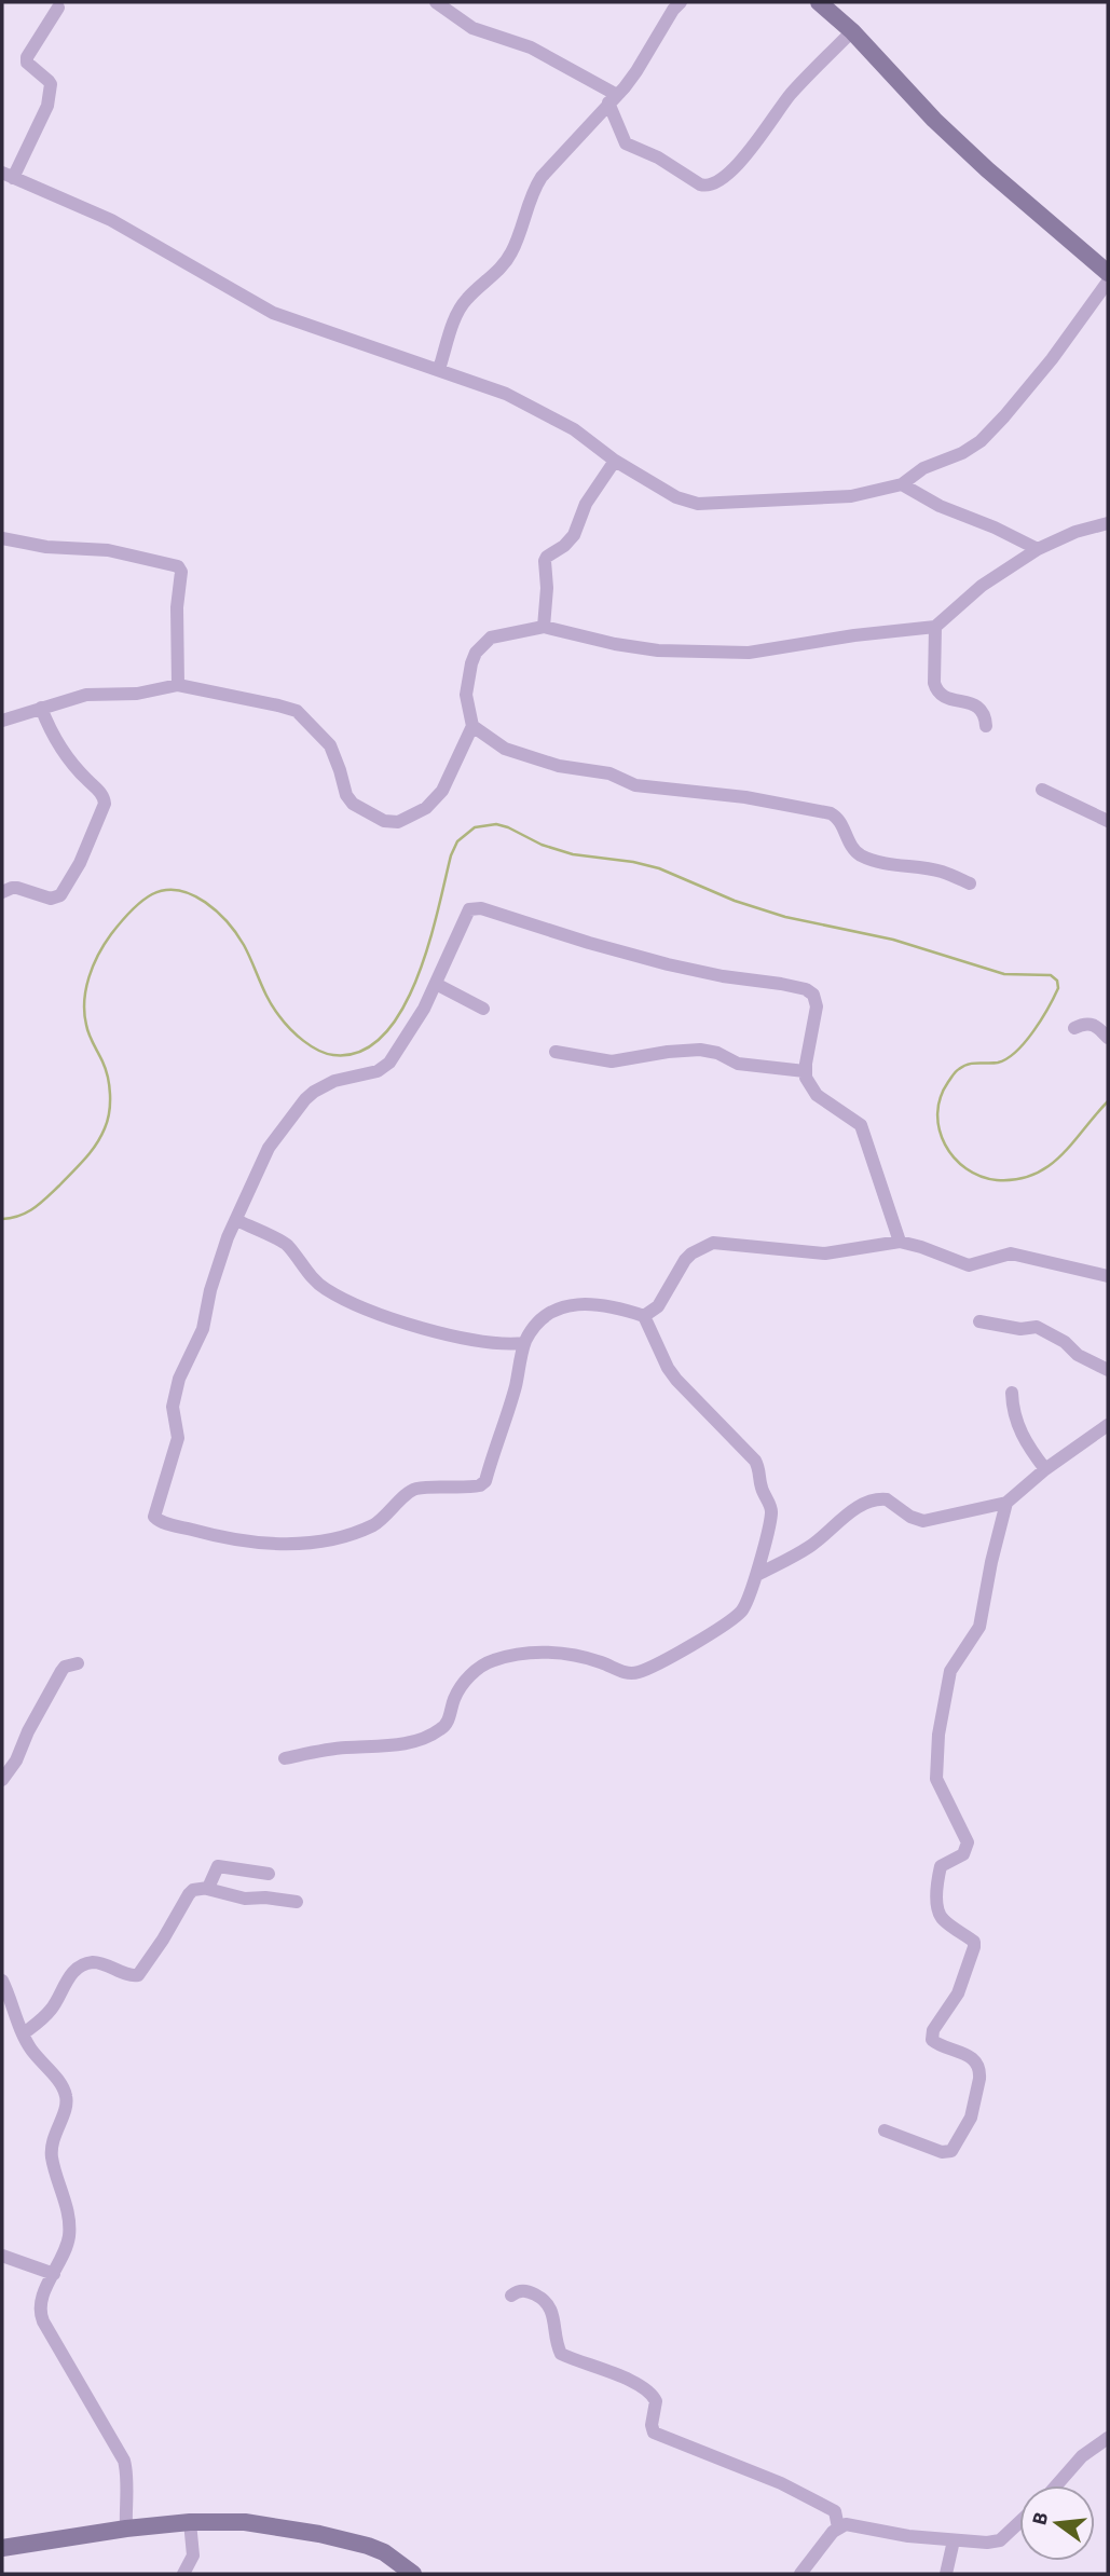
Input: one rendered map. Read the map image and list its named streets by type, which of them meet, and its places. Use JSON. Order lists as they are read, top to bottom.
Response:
{
  "north": "left"
}
